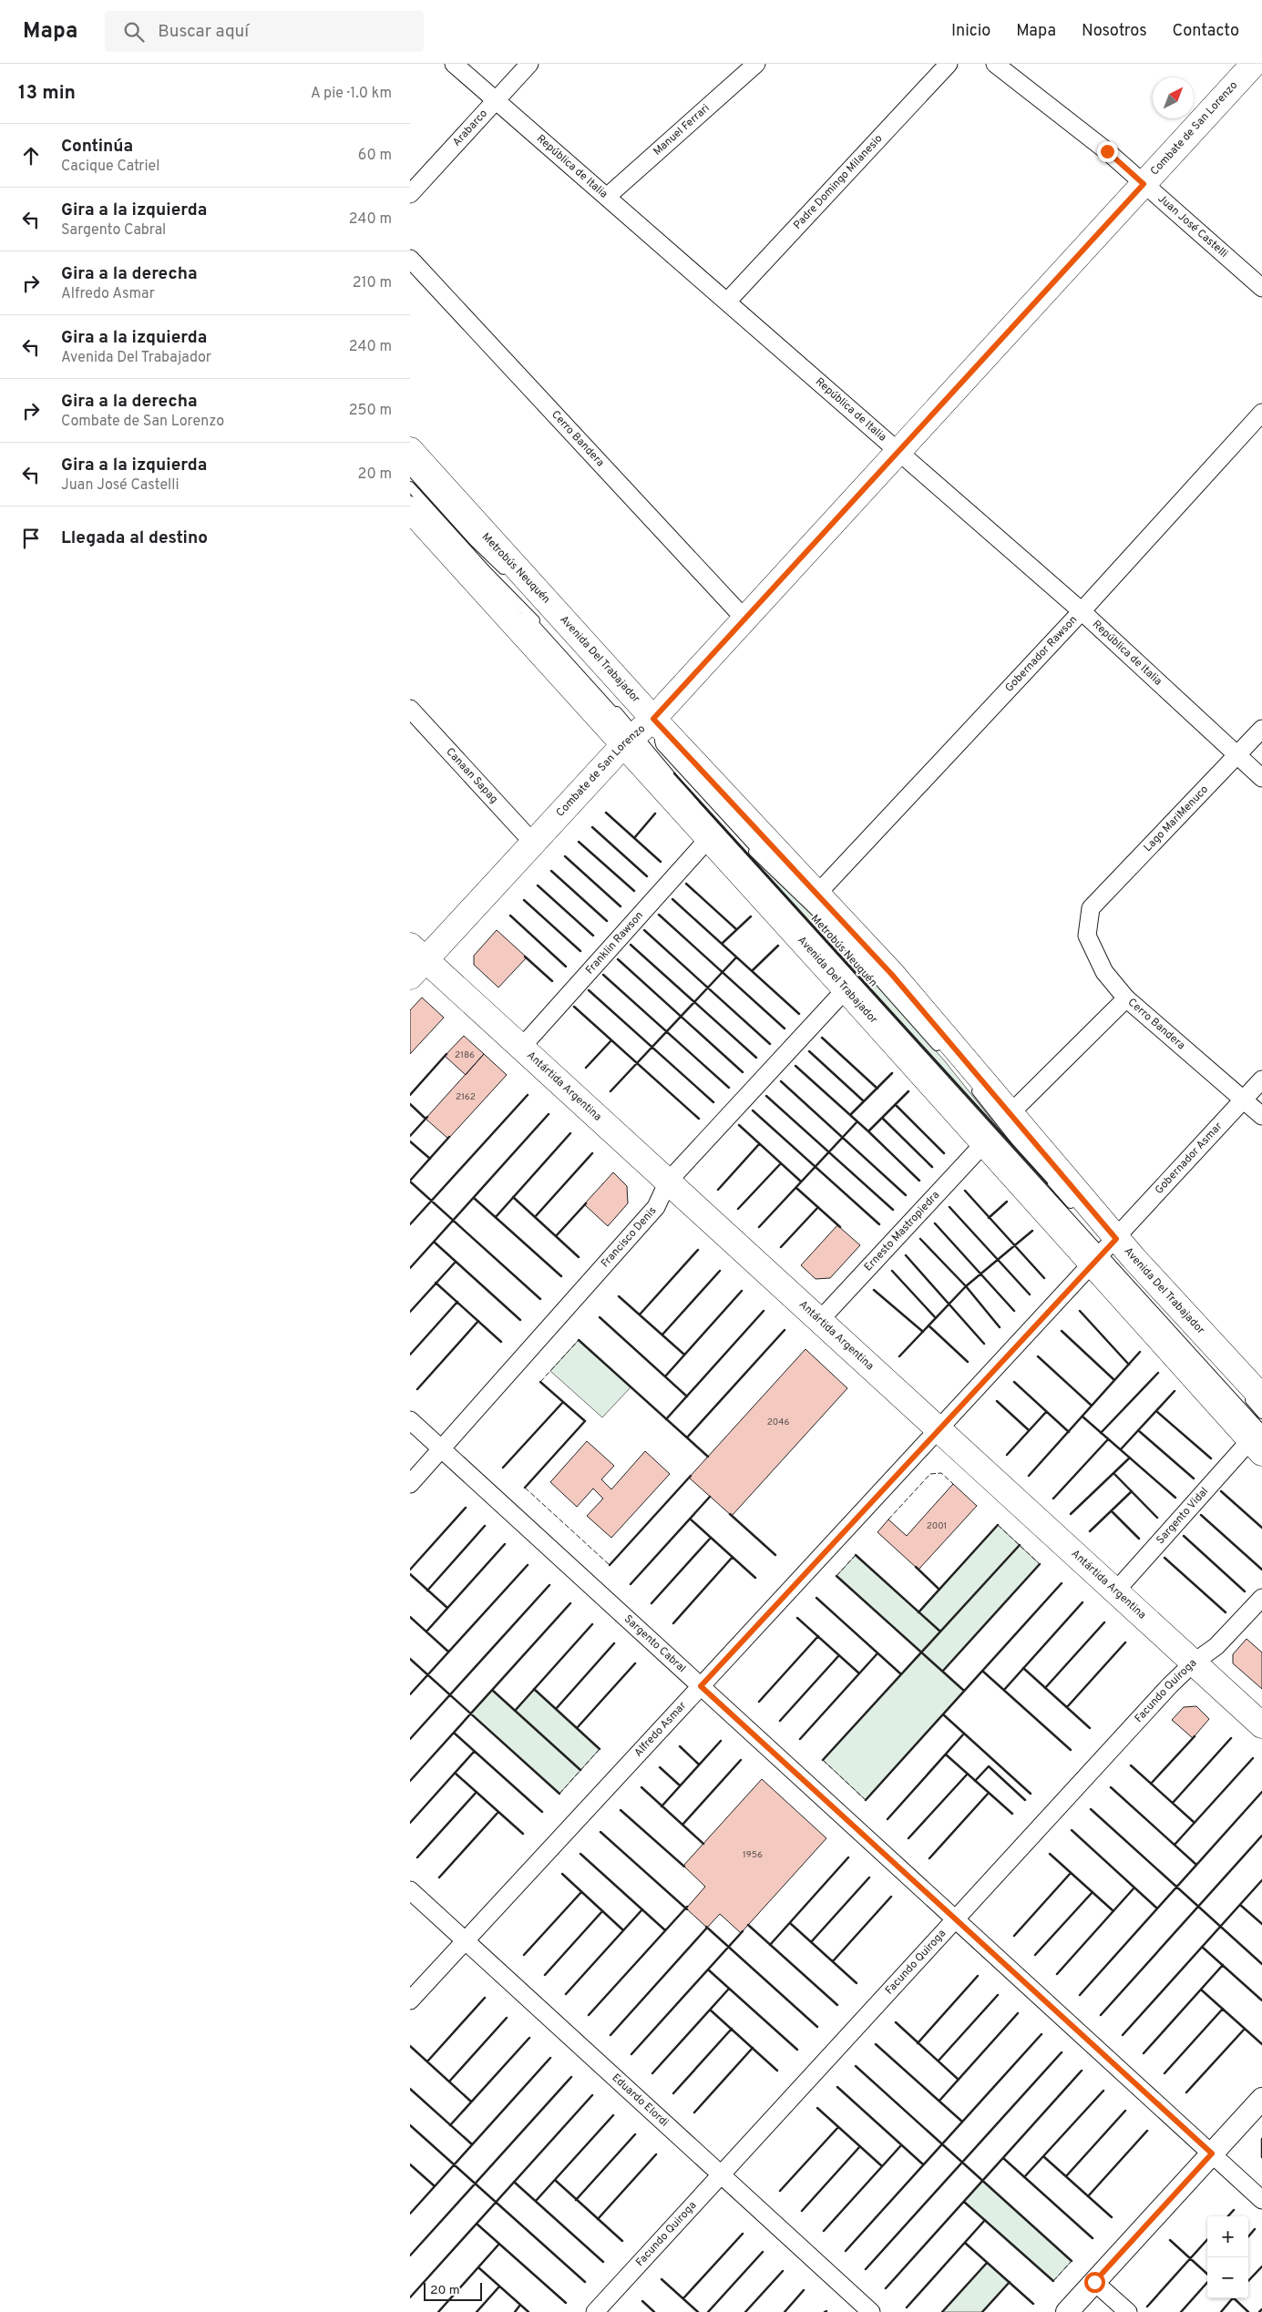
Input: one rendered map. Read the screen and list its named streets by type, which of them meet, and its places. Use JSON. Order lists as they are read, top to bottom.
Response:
{
  "streets": {
    "main road": ["Combate de San Lorenzo", "Avenida Del Trabajador", "Antártida Argentina"],
    "street": [
      "Arabarco",
      "Manuel Ferrari",
      "República de Italia",
      "Padre Domingo Milanesio",
      "Juan José Castelli",
      "Cerro Bandera",
      "Gobernador Rawson",
      "Canaan Sapag",
      "Lago MariMenuco",
      "Franklin Rawson",
      "Gobernador Asmar",
      "Ernesto Mastropiedra",
      "Francisco Denis",
      "Sargento Vidal",
      "Sargento Cabral",
      "Facundo Quiroga",
      "Alfredo Asmar",
      "Eduardo Elordi"
    ],
    "lane": ["Metrobús Neuquén"]
  },
  "crossings": [
    ["Arabarco", "República de Italia"],
    ["Combate de San Lorenzo", "República de Italia"],
    ["Combate de San Lorenzo", "Juan José Castelli"],
    ["Combate de San Lorenzo", "Cerro Bandera"],
    ["Combate de San Lorenzo", "Metrobús Neuquén"],
    ["Combate de San Lorenzo", "Avenida Del Trabajador"],
    ["Combate de San Lorenzo", "Canaan Sapag"],
    ["Combate de San Lorenzo", "Antártida Argentina"],
    ["Manuel Ferrari", "República de Italia"],
    ["República de Italia", "Padre Domingo Milanesio"],
    ["República de Italia", "Gobernador Rawson"],
    ["República de Italia", "Lago MariMenuco"],
    ["Cerro Bandera", "Lago MariMenuco"],
    ["Cerro Bandera", "Gobernador Asmar"],
    ["Metrobús Neuquén", "Avenida Del Trabajador"],
    ["Metrobús Neuquén", "Gobernador Asmar"],
    ["Metrobús Neuquén", "Alfredo Asmar"],
    ["Gobernador Rawson", "Avenida Del Trabajador"],
    ["Avenida Del Trabajador", "Franklin Rawson"],
    ["Avenida Del Trabajador", "Gobernador Asmar"],
    ["Avenida Del Trabajador", "Ernesto Mastropiedra"],
    ["Avenida Del Trabajador", "Francisco Denis"],
    ["Avenida Del Trabajador", "Sargento Vidal"],
    ["Avenida Del Trabajador", "Alfredo Asmar"],
    ["Franklin Rawson", "Antártida Argentina"],
    ["Antártida Argentina", "Ernesto Mastropiedra"],
    ["Antártida Argentina", "Francisco Denis"],
    ["Antártida Argentina", "Sargento Vidal"],
    ["Antártida Argentina", "Facundo Quiroga"],
    ["Antártida Argentina", "Alfredo Asmar"],
    ["Gobernador Asmar", "Alfredo Asmar"],
    ["Francisco Denis", "Sargento Cabral"],
    ["Sargento Cabral", "Facundo Quiroga"],
    ["Sargento Cabral", "Alfredo Asmar"],
    ["Facundo Quiroga", "Eduardo Elordi"],
    ["Alfredo Asmar", "Eduardo Elordi"]
  ],
  "house_numbers": [
    "2186",
    "2162",
    "2046",
    "2001",
    "1956"
  ],
  "scale_bar": "20 m",
  "north": "top right",
  "page": {
    "header": "Mapa",
    "search": "Buscar aquí",
    "nav": [
      "Inicio",
      "Mapa",
      "Nosotros",
      "Contacto"
    ],
    "heading": ["13 min", "A pie · 1.0 km"],
    "list": [
      ["Continúa", "Cacique Catriel", "60 m"],
      ["Gira a la izquierda", "Sargento Cabral", "240 m"],
      ["Gira a la derecha", "Alfredo Asmar", "210 m"],
      ["Gira a la izquierda", "Avenida Del Trabajador", "240 m"],
      ["Gira a la derecha", "Combate de San Lorenzo", "250 m"],
      ["Gira a la izquierda", "Juan José Castelli", "20 m"],
      "Llegada al destino"
    ],
    "map_buttons": ["+", "−"],
    "scale": "20 m"
  }
}
